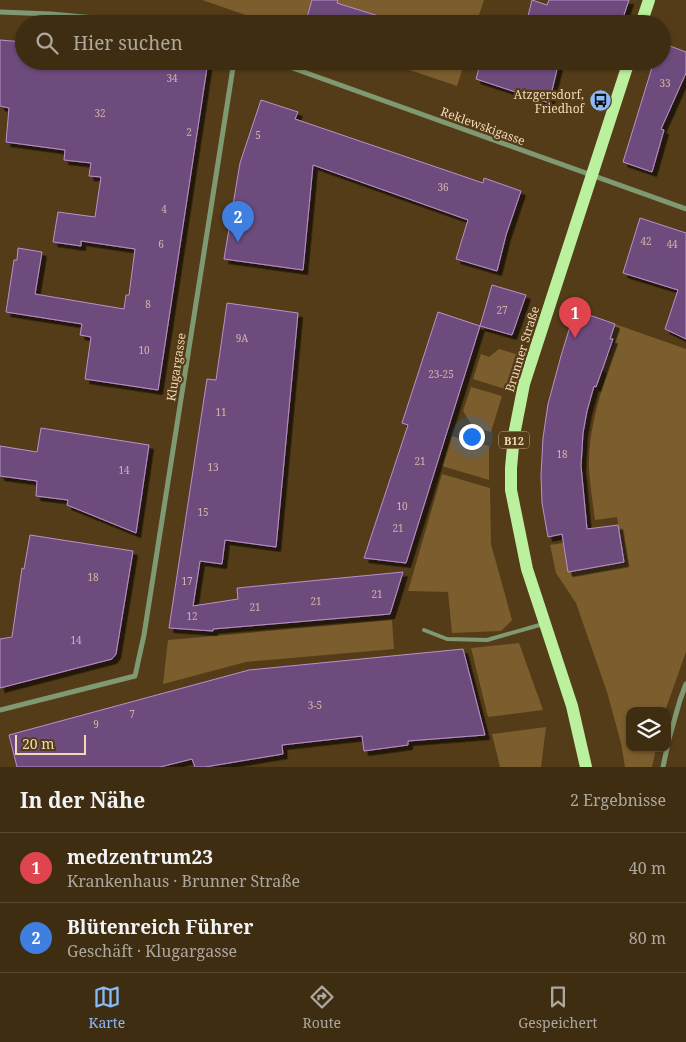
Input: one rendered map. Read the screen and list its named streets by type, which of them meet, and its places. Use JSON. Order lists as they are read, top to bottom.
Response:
{
  "streets": {
    "main road": ["Brunner Straße", "B12"],
    "street": ["Reklewskigasse", "Klugargasse"]
  },
  "crossings": [
    ["Reklewskigasse", "Brunner Straße"]
  ],
  "places": {
    "bus stop": ["Atzgersdorf, Friedhof"]
  },
  "house_numbers": [
    "34",
    "33",
    "32",
    "2",
    "5",
    "36",
    "4",
    "42",
    "6",
    "44",
    "8",
    "27",
    "9A",
    "10",
    "23-25",
    "11",
    "18",
    "21",
    "13",
    "14",
    "10",
    "15",
    "21",
    "18",
    "17",
    "21",
    "21",
    "21",
    "12",
    "14",
    "3-5",
    "7",
    "9"
  ],
  "scale_bar": "20 m",
  "page": {
    "search": "Hier suchen",
    "pins": ["2", "1"],
    "scale": "20 m",
    "heading": ["In der Nähe", "2 Ergebnisse"],
    "list": [
      {
        "mark": "1",
        "name": "medzentrum23",
        "note": "Krankenhaus · Brunner Straße",
        "value": "40 m"
      },
      {
        "mark": "2",
        "name": "Blütenreich Führer",
        "note": "Geschäft · Klugargasse",
        "value": "80 m"
      }
    ],
    "nav": ["Karte", "Route", "Gespeichert"]
  }
}
